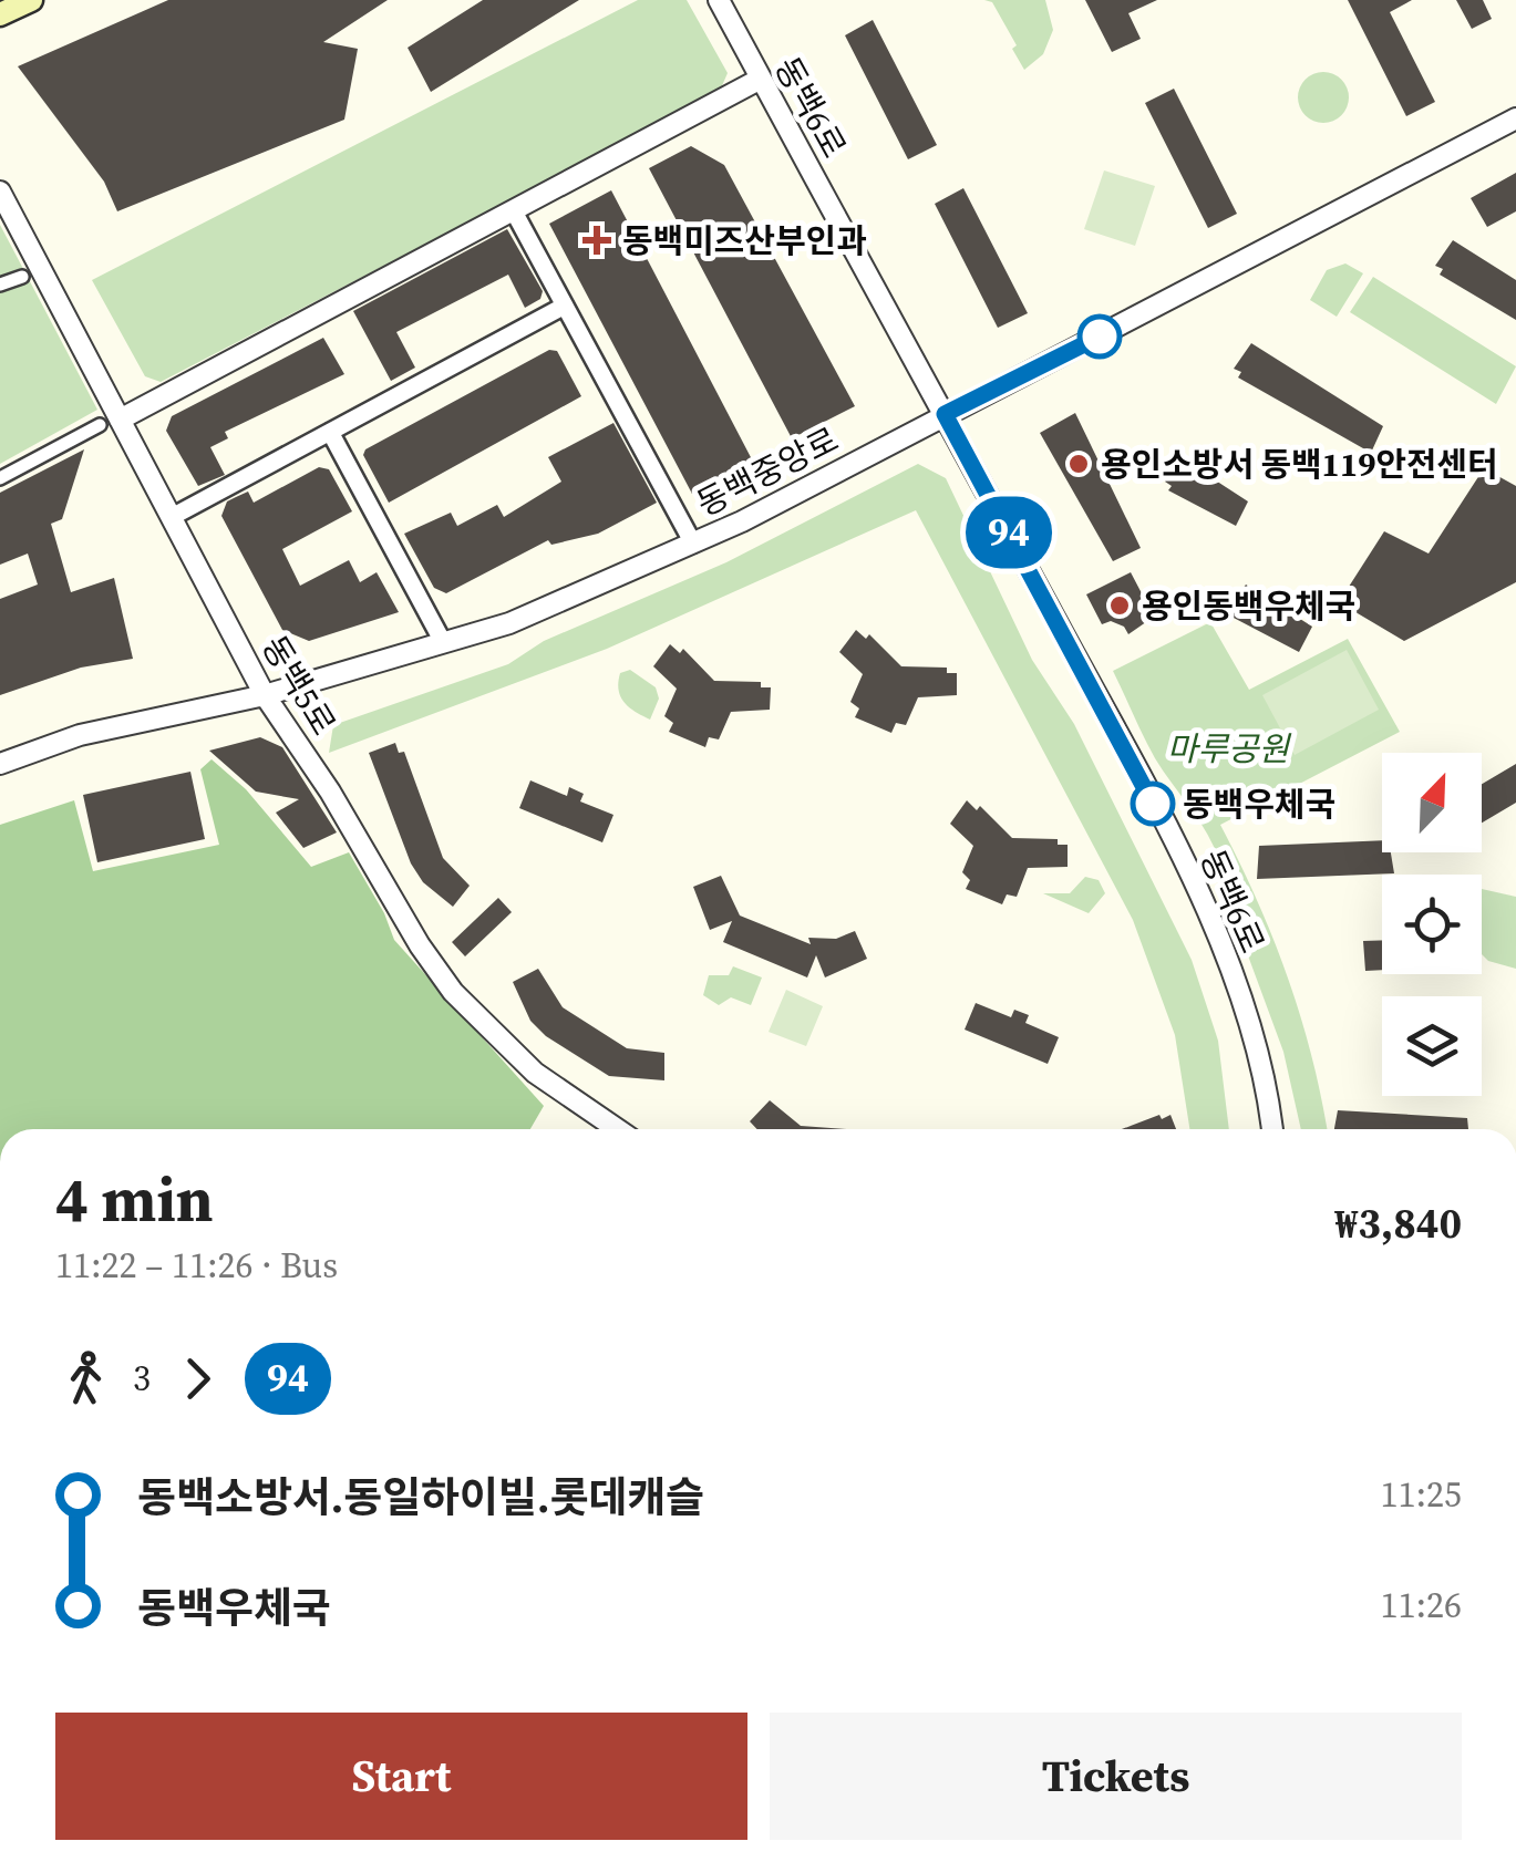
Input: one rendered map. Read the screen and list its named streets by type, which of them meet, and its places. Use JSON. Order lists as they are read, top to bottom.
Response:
{
  "streets": {
    "street": ["동백6로", "동백중앙로", "동백5로"]
  },
  "crossings": [
    ["동백6로", "동백중앙로"],
    ["동백중앙로", "동백5로"]
  ],
  "parks": ["마루공원"],
  "places": {
    "health": ["동백미즈산부인과"],
    "other": ["용인소방서 동백119안전센터", "용인동백우체국", "동백우체국"]
  },
  "lines": ["bus line 94"],
  "north": "top right",
  "page": {
    "on_map": "94",
    "heading": ["4 min", "11:22 – 11:26 · Bus", "₩3,840"],
    "legs": ["3", "94"],
    "list": [
      {
        "name": "동백소방서.동일하이빌.롯데캐슬",
        "value": "11:25"
      },
      {
        "name": "동백우체국",
        "value": "11:26"
      }
    ],
    "buttons": ["Start", "Tickets"]
  }
}
